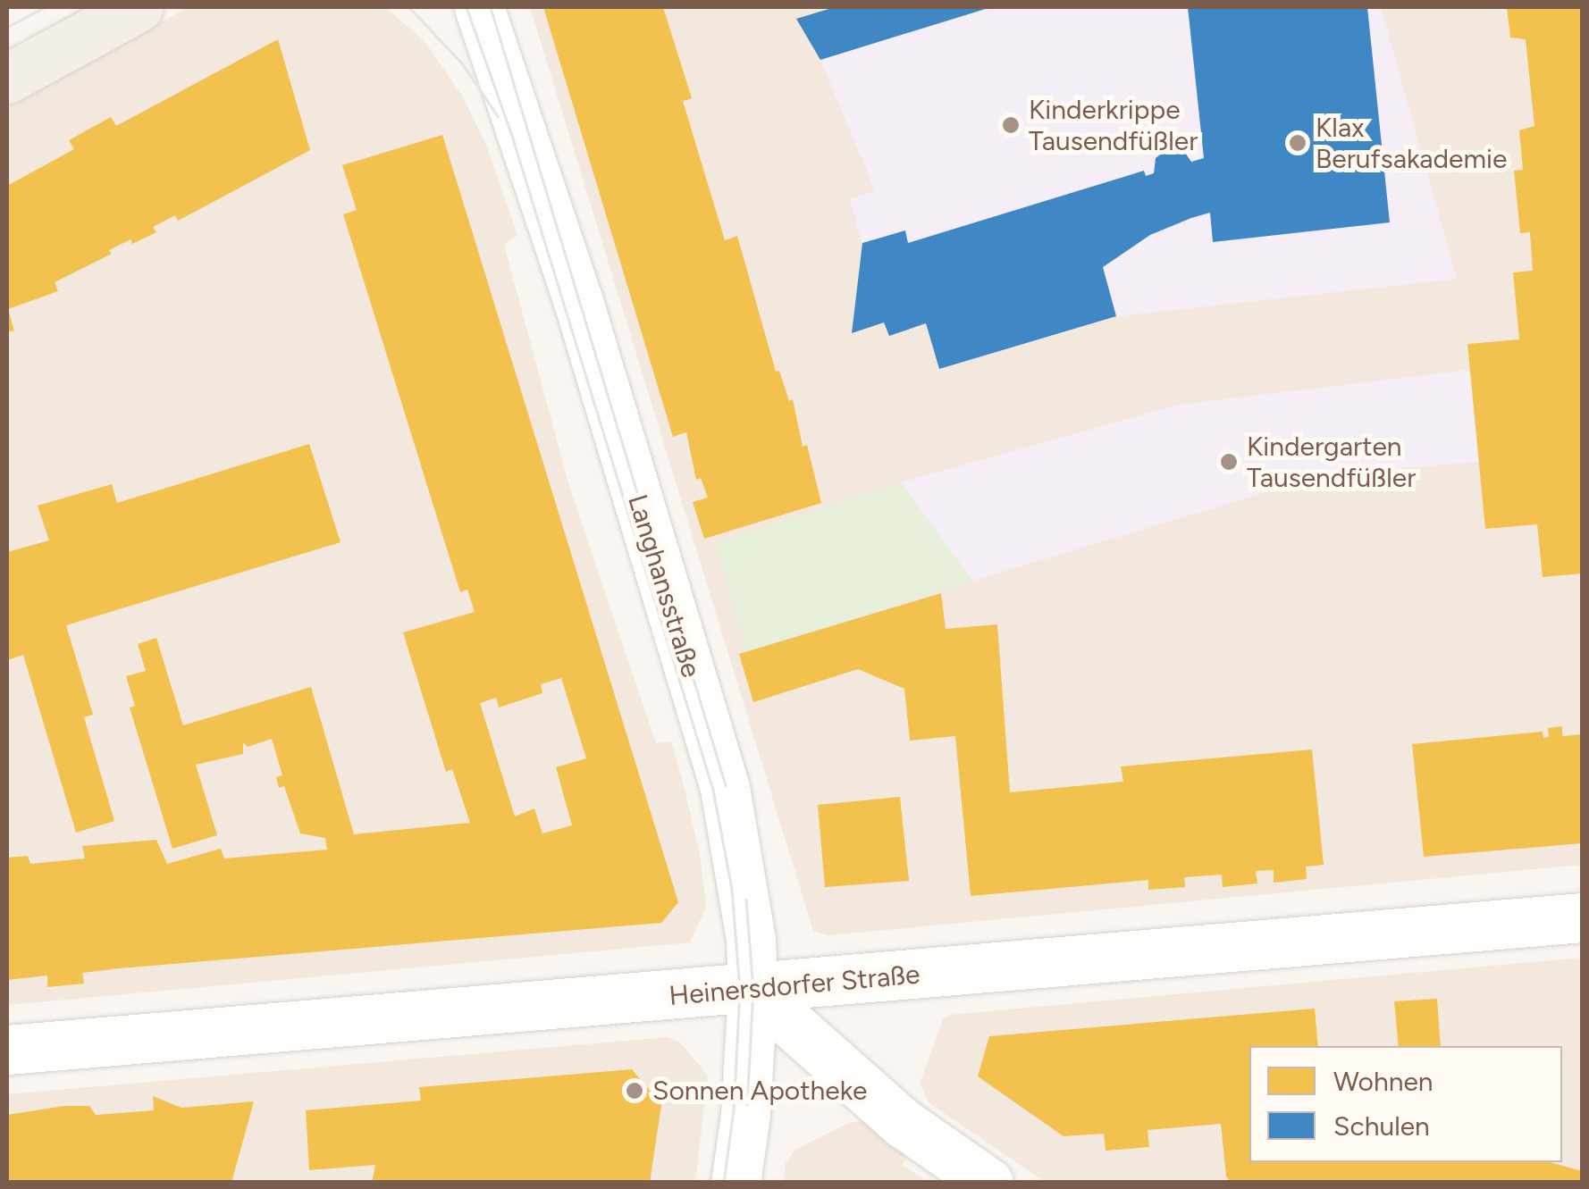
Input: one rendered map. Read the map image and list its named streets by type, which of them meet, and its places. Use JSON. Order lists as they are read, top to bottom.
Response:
{
  "streets": {
    "street": ["Langhansstraße", "Heinersdorfer Straße"]
  },
  "crossings": [
    ["Langhansstraße", "Heinersdorfer Straße"]
  ],
  "places": [
    "Kinderkrippe Tausendfüßler",
    "Klax Berufsakademie",
    "Kindergarten Tausendfüßler",
    "Sonnen Apotheke"
  ],
  "legend": ["Wohnen", "Schulen"]
}
